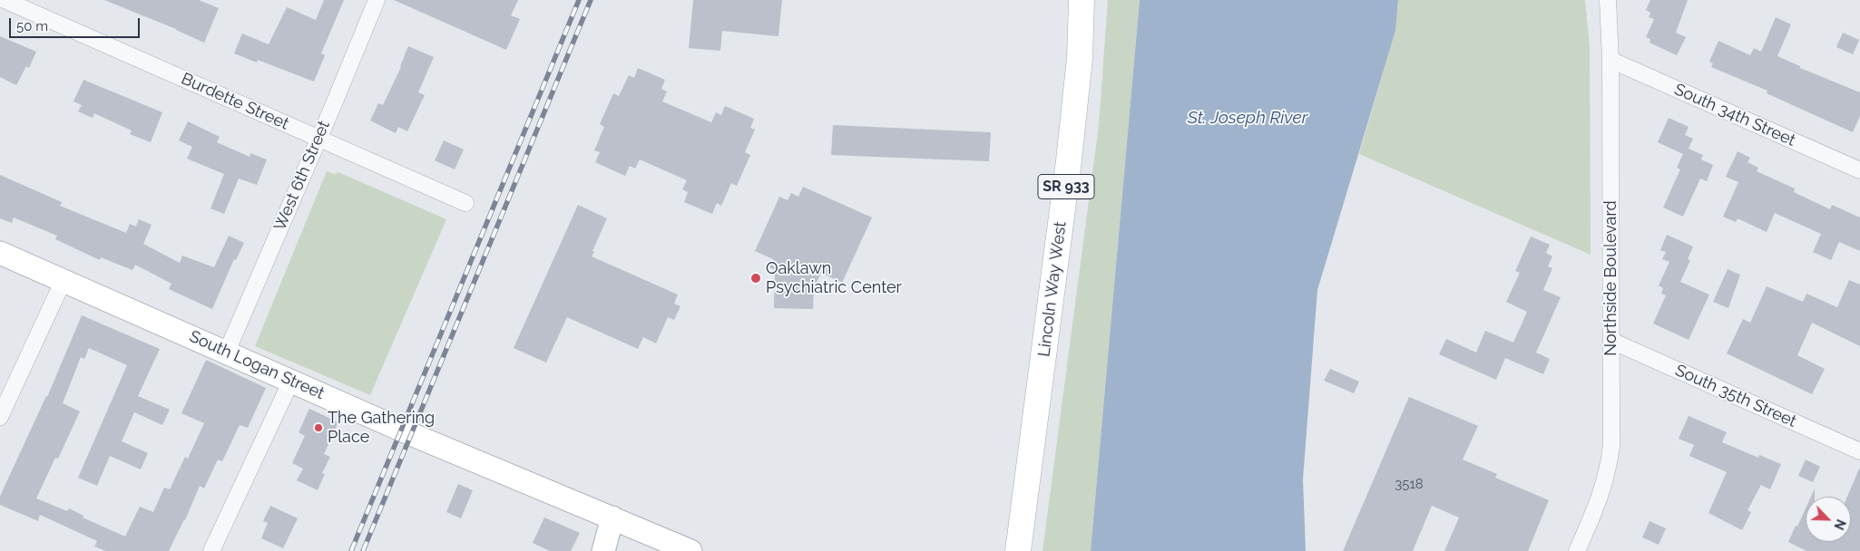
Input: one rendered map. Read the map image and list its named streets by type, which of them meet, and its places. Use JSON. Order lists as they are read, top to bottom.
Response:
{
  "streets": {
    "main road": ["SR 933", "Lincoln Way West"],
    "street": [
      "Burdette Street",
      "South 34th Street",
      "West 6th Street",
      "Northside Boulevard",
      "South Logan Street",
      "South 35th Street"
    ]
  },
  "crossings": [
    ["Burdette Street", "West 6th Street"],
    ["South 34th Street", "Northside Boulevard"],
    ["West 6th Street", "South Logan Street"],
    ["Northside Boulevard", "South 35th Street"]
  ],
  "water": ["St. Joseph River"],
  "places": ["Oaklawn Psychiatric Center", "The Gathering Place"],
  "house_numbers": ["3518"],
  "scale_bar": "50 m",
  "north": "bottom right"
}
